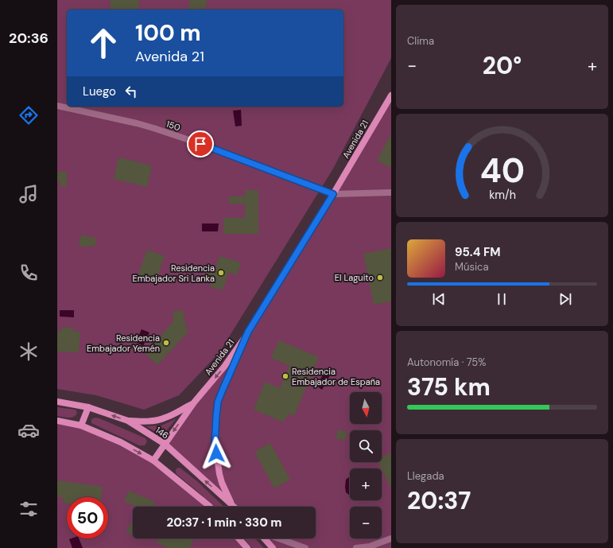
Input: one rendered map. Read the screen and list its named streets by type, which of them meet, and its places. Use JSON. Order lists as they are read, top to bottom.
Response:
{
  "streets": {
    "main road": ["Avenida 21", "146"],
    "street": ["150"]
  },
  "crossings": [
    ["150", "Avenida 21"],
    ["Avenida 21", "146"]
  ],
  "places": [
    "Residencia Embajador Sri Lanka",
    "El Laguito",
    "Residencia Embajador Yemén",
    "Residencia Embajador de España"
  ],
  "north": "bottom",
  "page": {
    "tabs": "20:36",
    "tile": [
      "Clima",
      ["Autonomía · 75%", "375 km"],
      ["Llegada", "20:37"]
    ],
    "turn": ["100 m", "Avenida 21"],
    "heat": ["−", "20°", "+"],
    "then": "Luego",
    "song": ["95.4 FM", "Música"],
    "map_buttons": ["+", "−"],
    "limit": "50",
    "trip": "20:37 · 1 min · 330 m",
    "gauge": ["40", "km/h"]
  }
}
